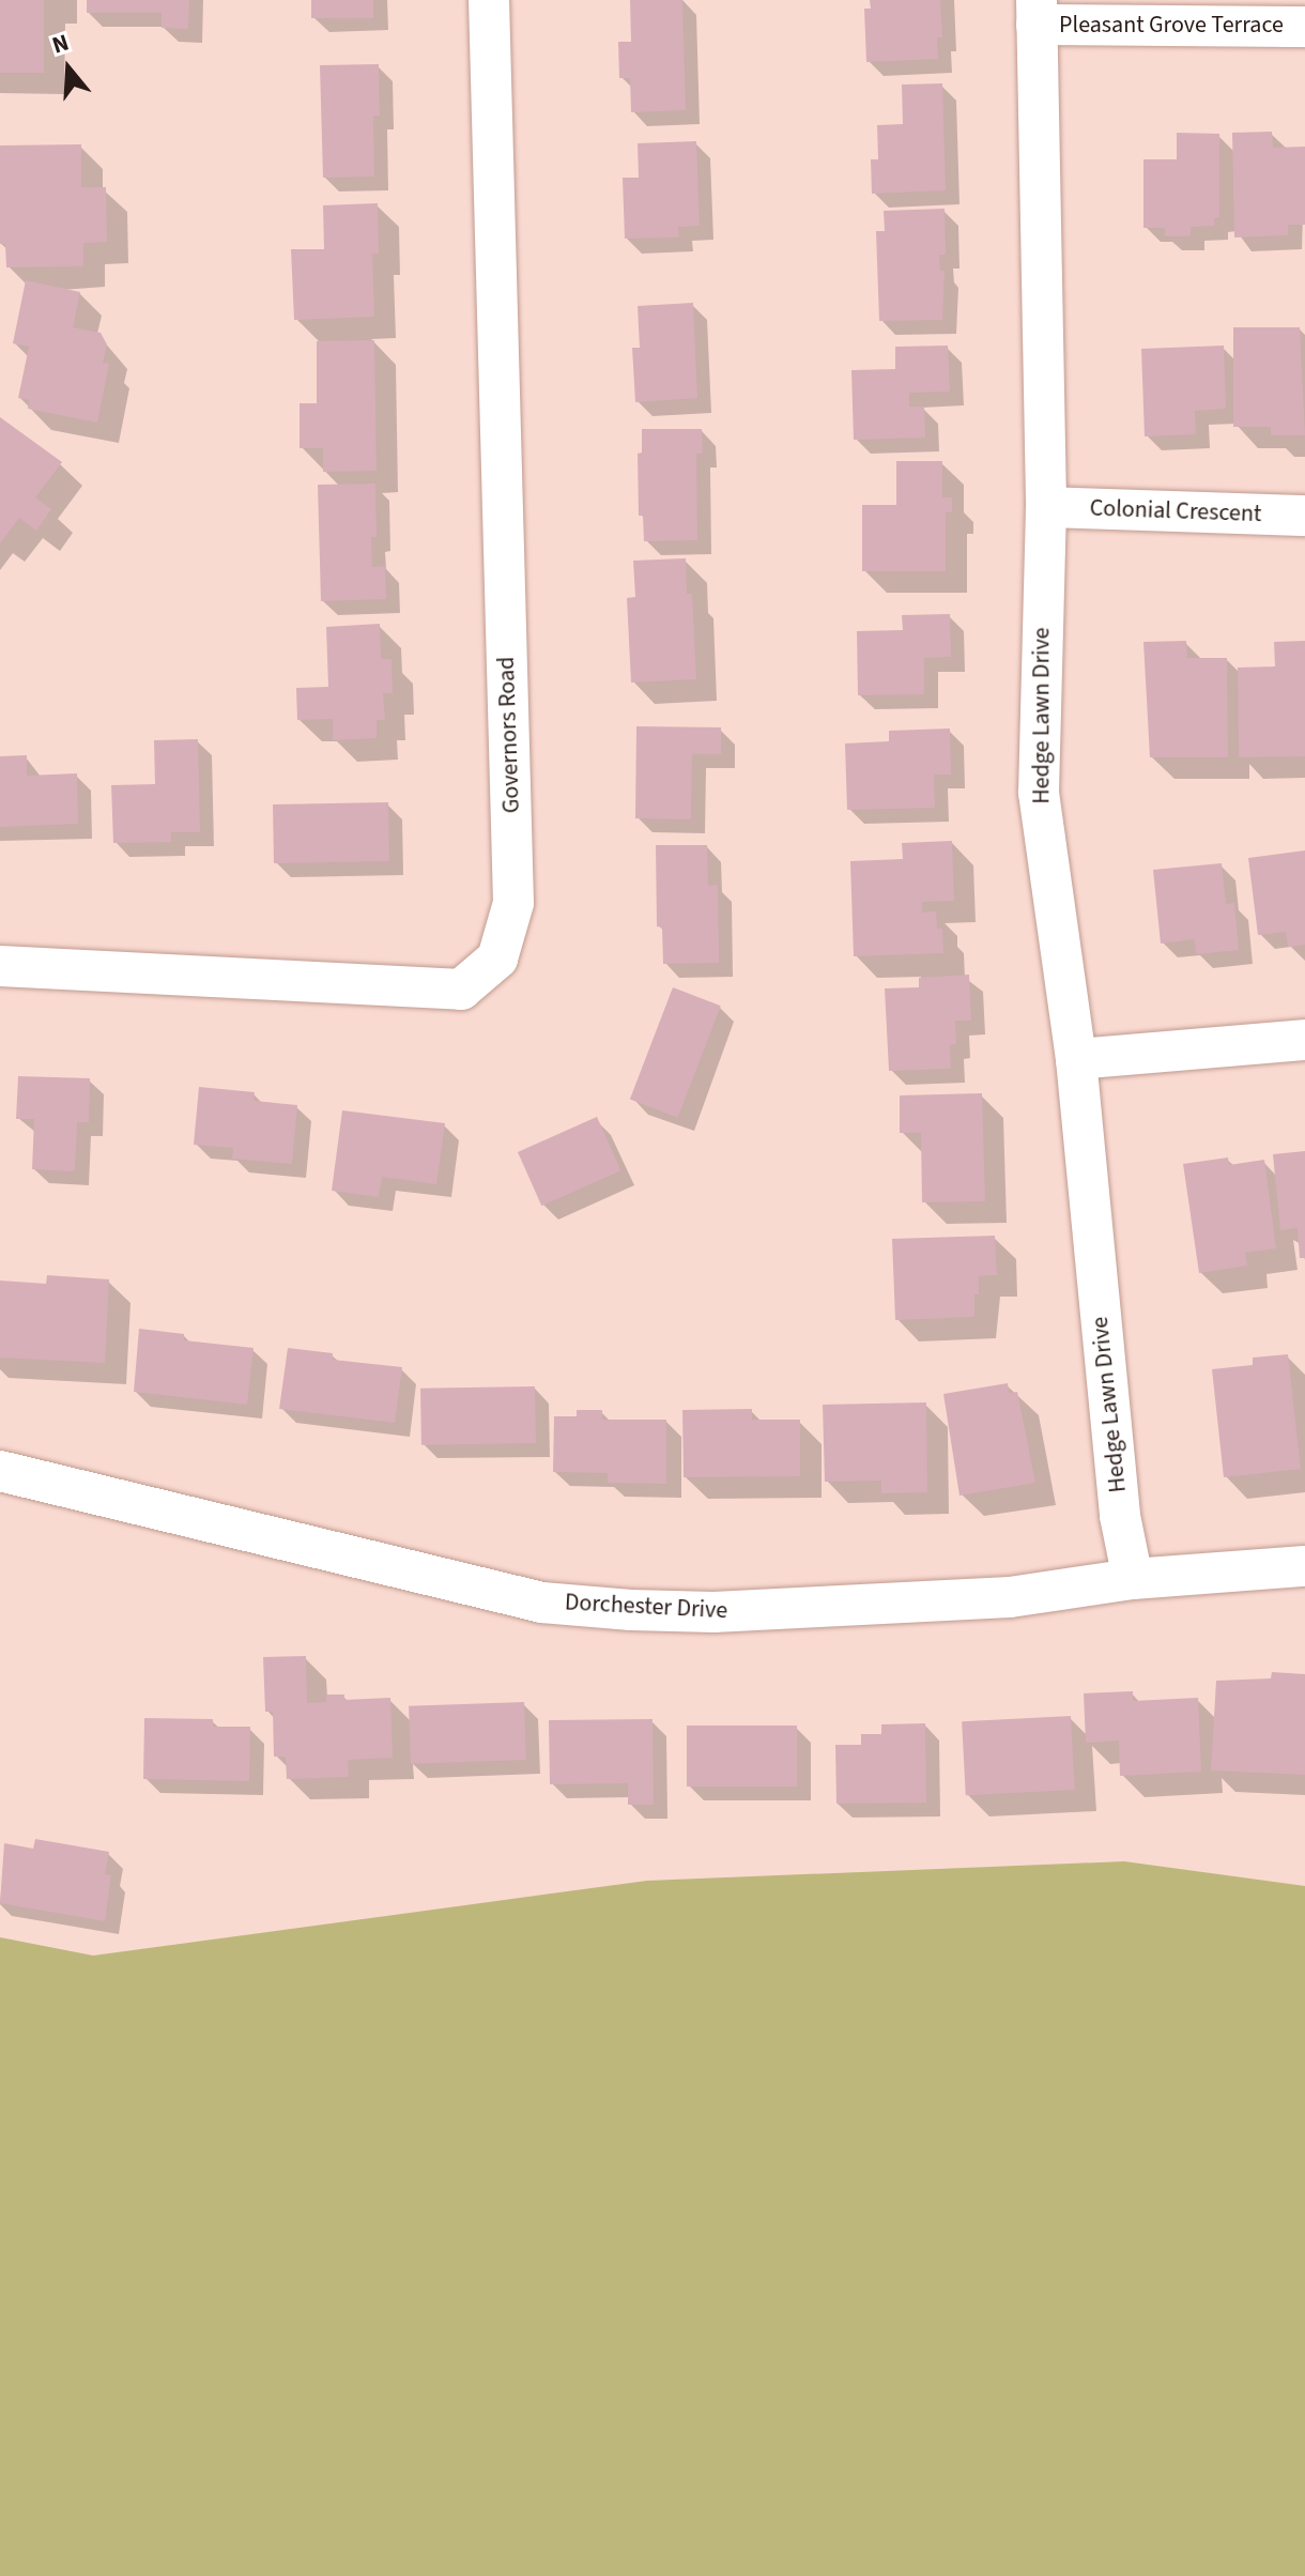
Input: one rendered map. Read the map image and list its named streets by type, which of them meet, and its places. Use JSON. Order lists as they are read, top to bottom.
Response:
{
  "streets": {
    "street": [
      "Pleasant Grove Terrace",
      "Colonial Crescent",
      "Hedge Lawn Drive",
      "Governors Road",
      "Dorchester Drive"
    ]
  },
  "crossings": [
    ["Pleasant Grove Terrace", "Hedge Lawn Drive"],
    ["Colonial Crescent", "Hedge Lawn Drive"],
    ["Hedge Lawn Drive", "Dorchester Drive"]
  ],
  "north": "top"
}
